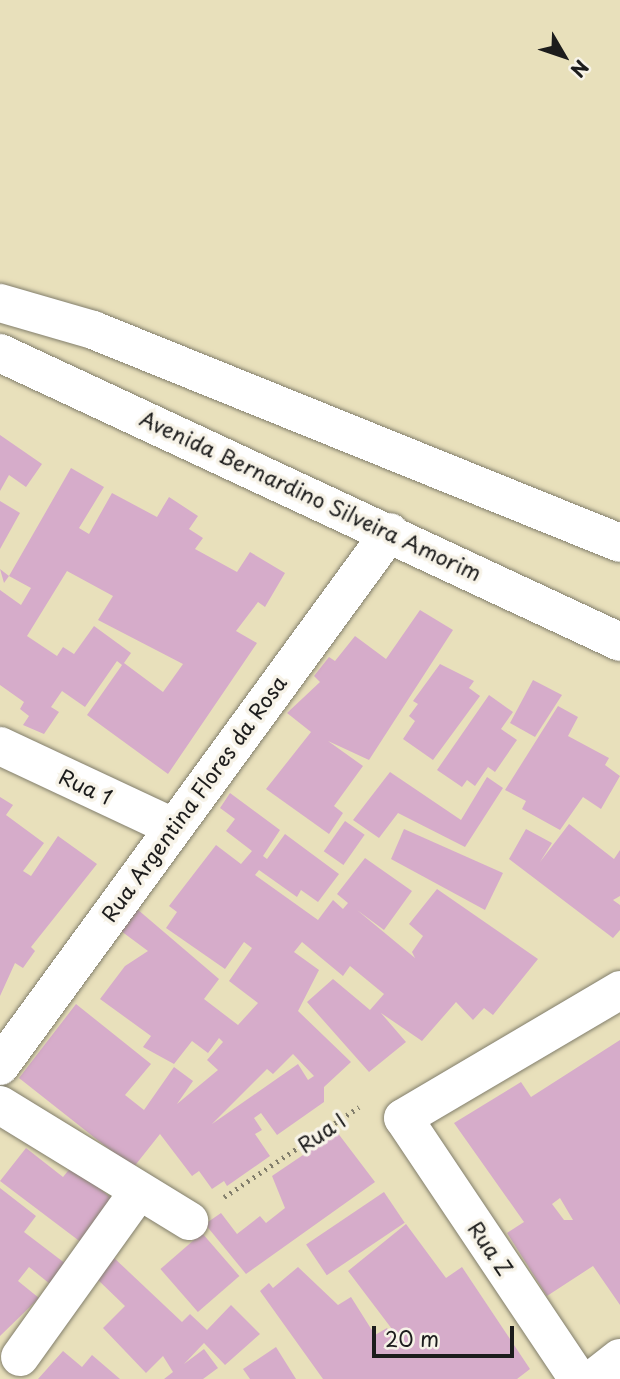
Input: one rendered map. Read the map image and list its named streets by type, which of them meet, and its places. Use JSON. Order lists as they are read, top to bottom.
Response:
{
  "streets": {
    "street": [
      "Avenida Bernardino Silveira Amorim",
      "Rua 1",
      "Rua Argentina Flores da Rosa",
      "Rua Z"
    ],
    "path": ["Rua I"]
  },
  "crossings": [
    ["Avenida Bernardino Silveira Amorim", "Rua Argentina Flores da Rosa"],
    ["Rua 1", "Rua Argentina Flores da Rosa"],
    ["Rua I", "Rua Z"]
  ],
  "scale_bar": "20 m",
  "north": "bottom right"
}
